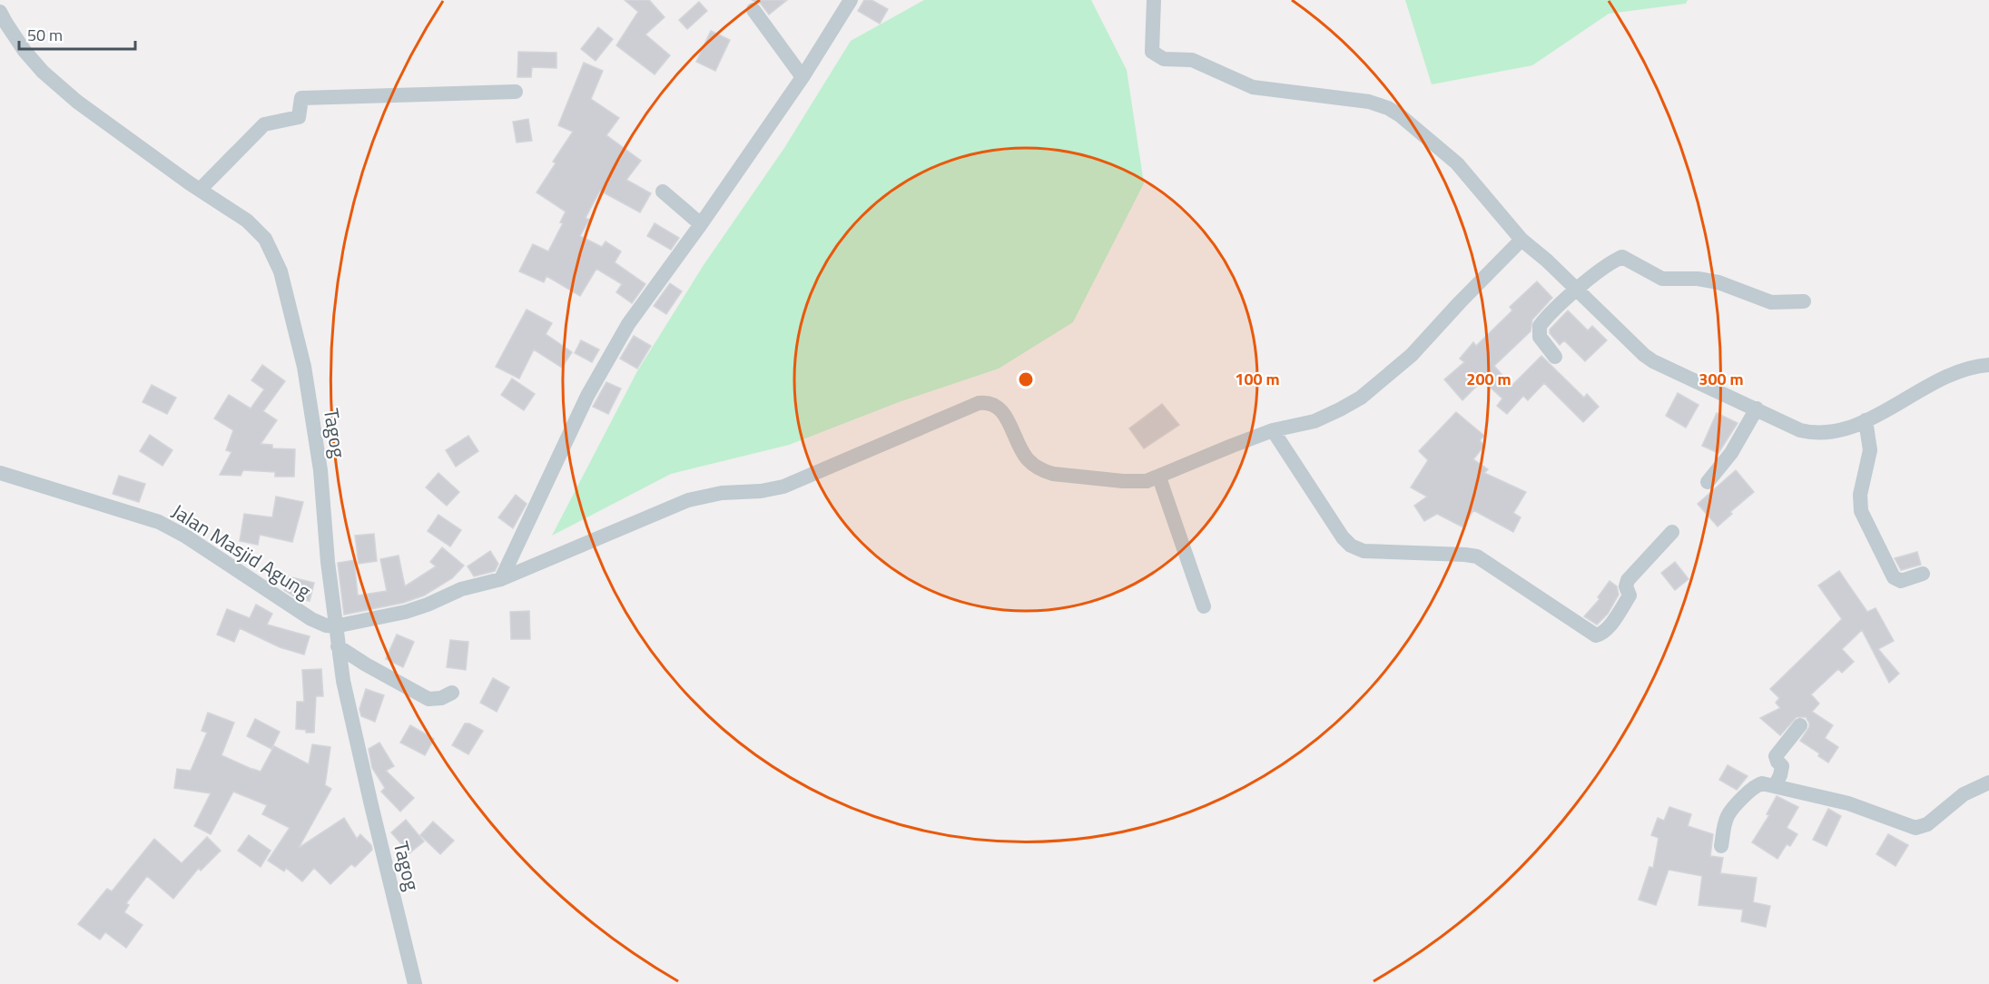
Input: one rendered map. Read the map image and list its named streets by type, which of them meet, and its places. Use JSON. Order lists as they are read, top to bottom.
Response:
{
  "streets": {
    "street": ["Tagog", "Jalan Masjid Agung"]
  },
  "crossings": [
    ["Tagog", "Jalan Masjid Agung"]
  ],
  "scale_bar": "50 m",
  "rings": ["100 m", "200 m", "300 m"]
}
